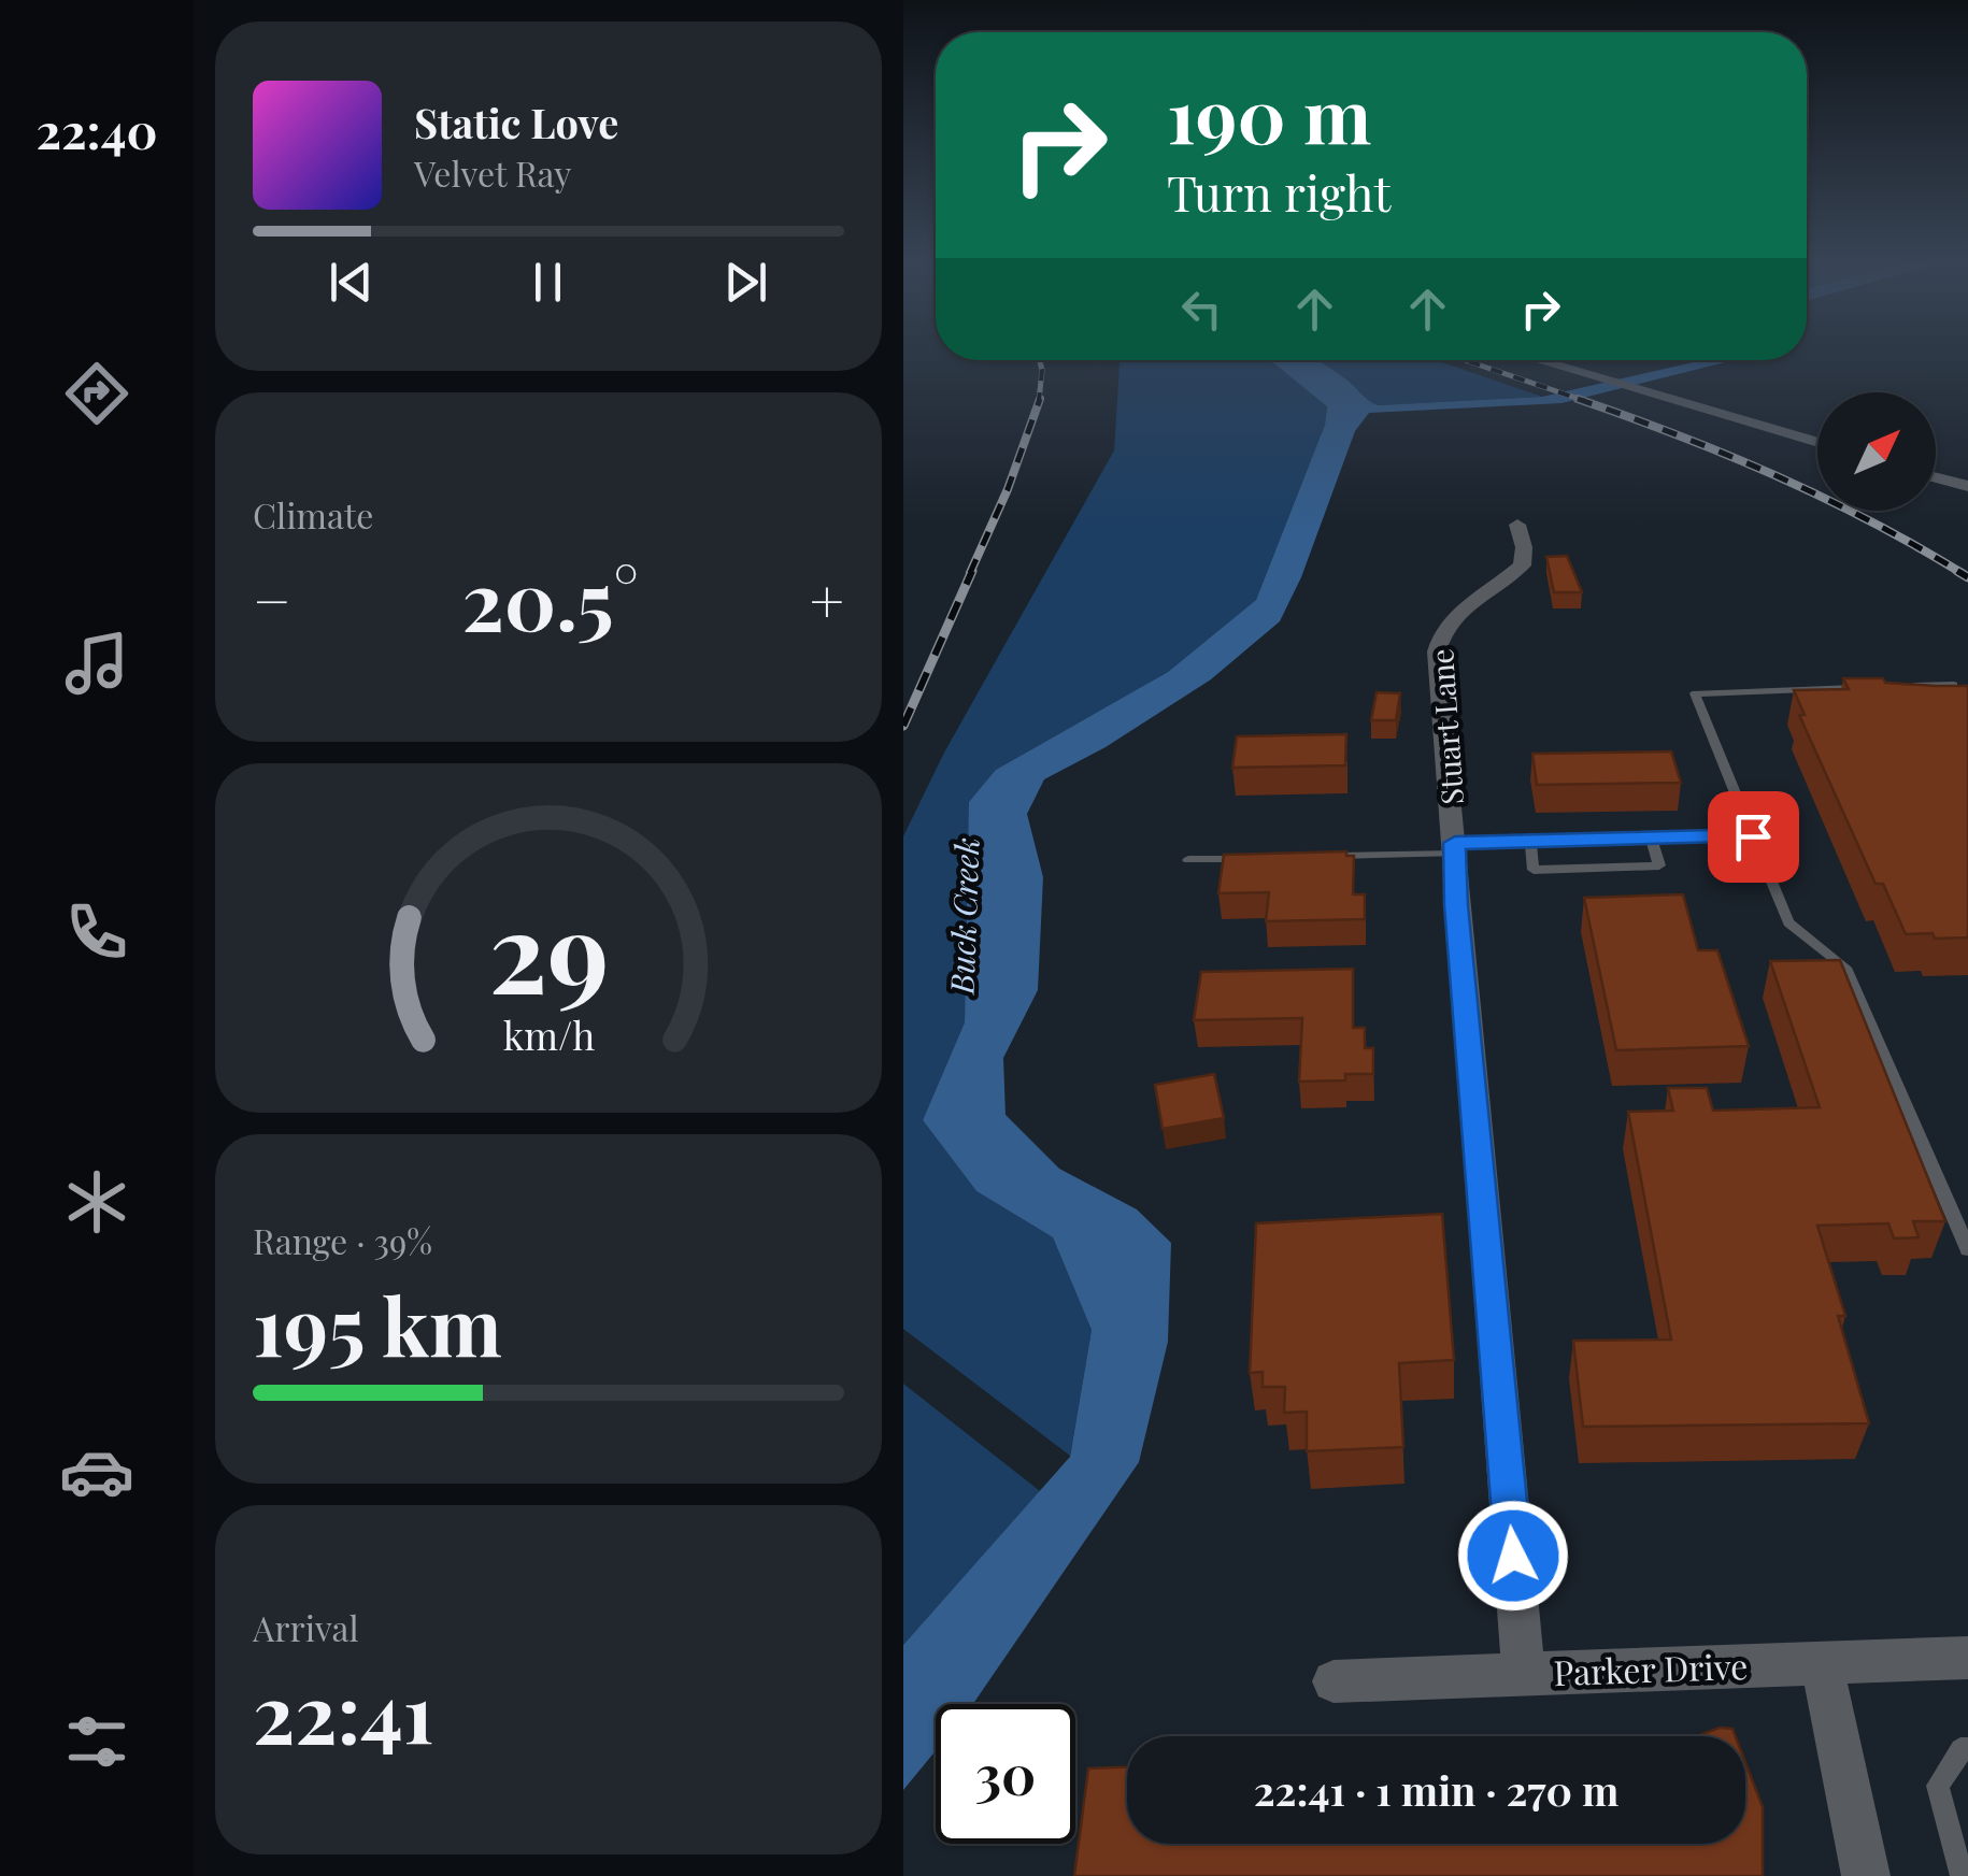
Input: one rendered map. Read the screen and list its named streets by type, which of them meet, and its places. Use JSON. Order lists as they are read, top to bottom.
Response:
{
  "streets": {
    "street": ["Stuart Lane", "Parker Drive"]
  },
  "crossings": [
    ["Stuart Lane", "Parker Drive"]
  ],
  "water": ["Buck Creek"],
  "north": "top right",
  "page": {
    "tabs": "22:40",
    "turn": ["190 m", "Turn right"],
    "song": ["Static Love", "Velvet Ray"],
    "tile": [
      "Climate",
      ["Range · 39%", "195 km"],
      ["Arrival", "22:41"]
    ],
    "heat": ["−", "20.5°", "+"],
    "limit": "30",
    "trip": "22:41 · 1 min · 270 m",
    "gauge": ["29", "km/h"]
  }
}
